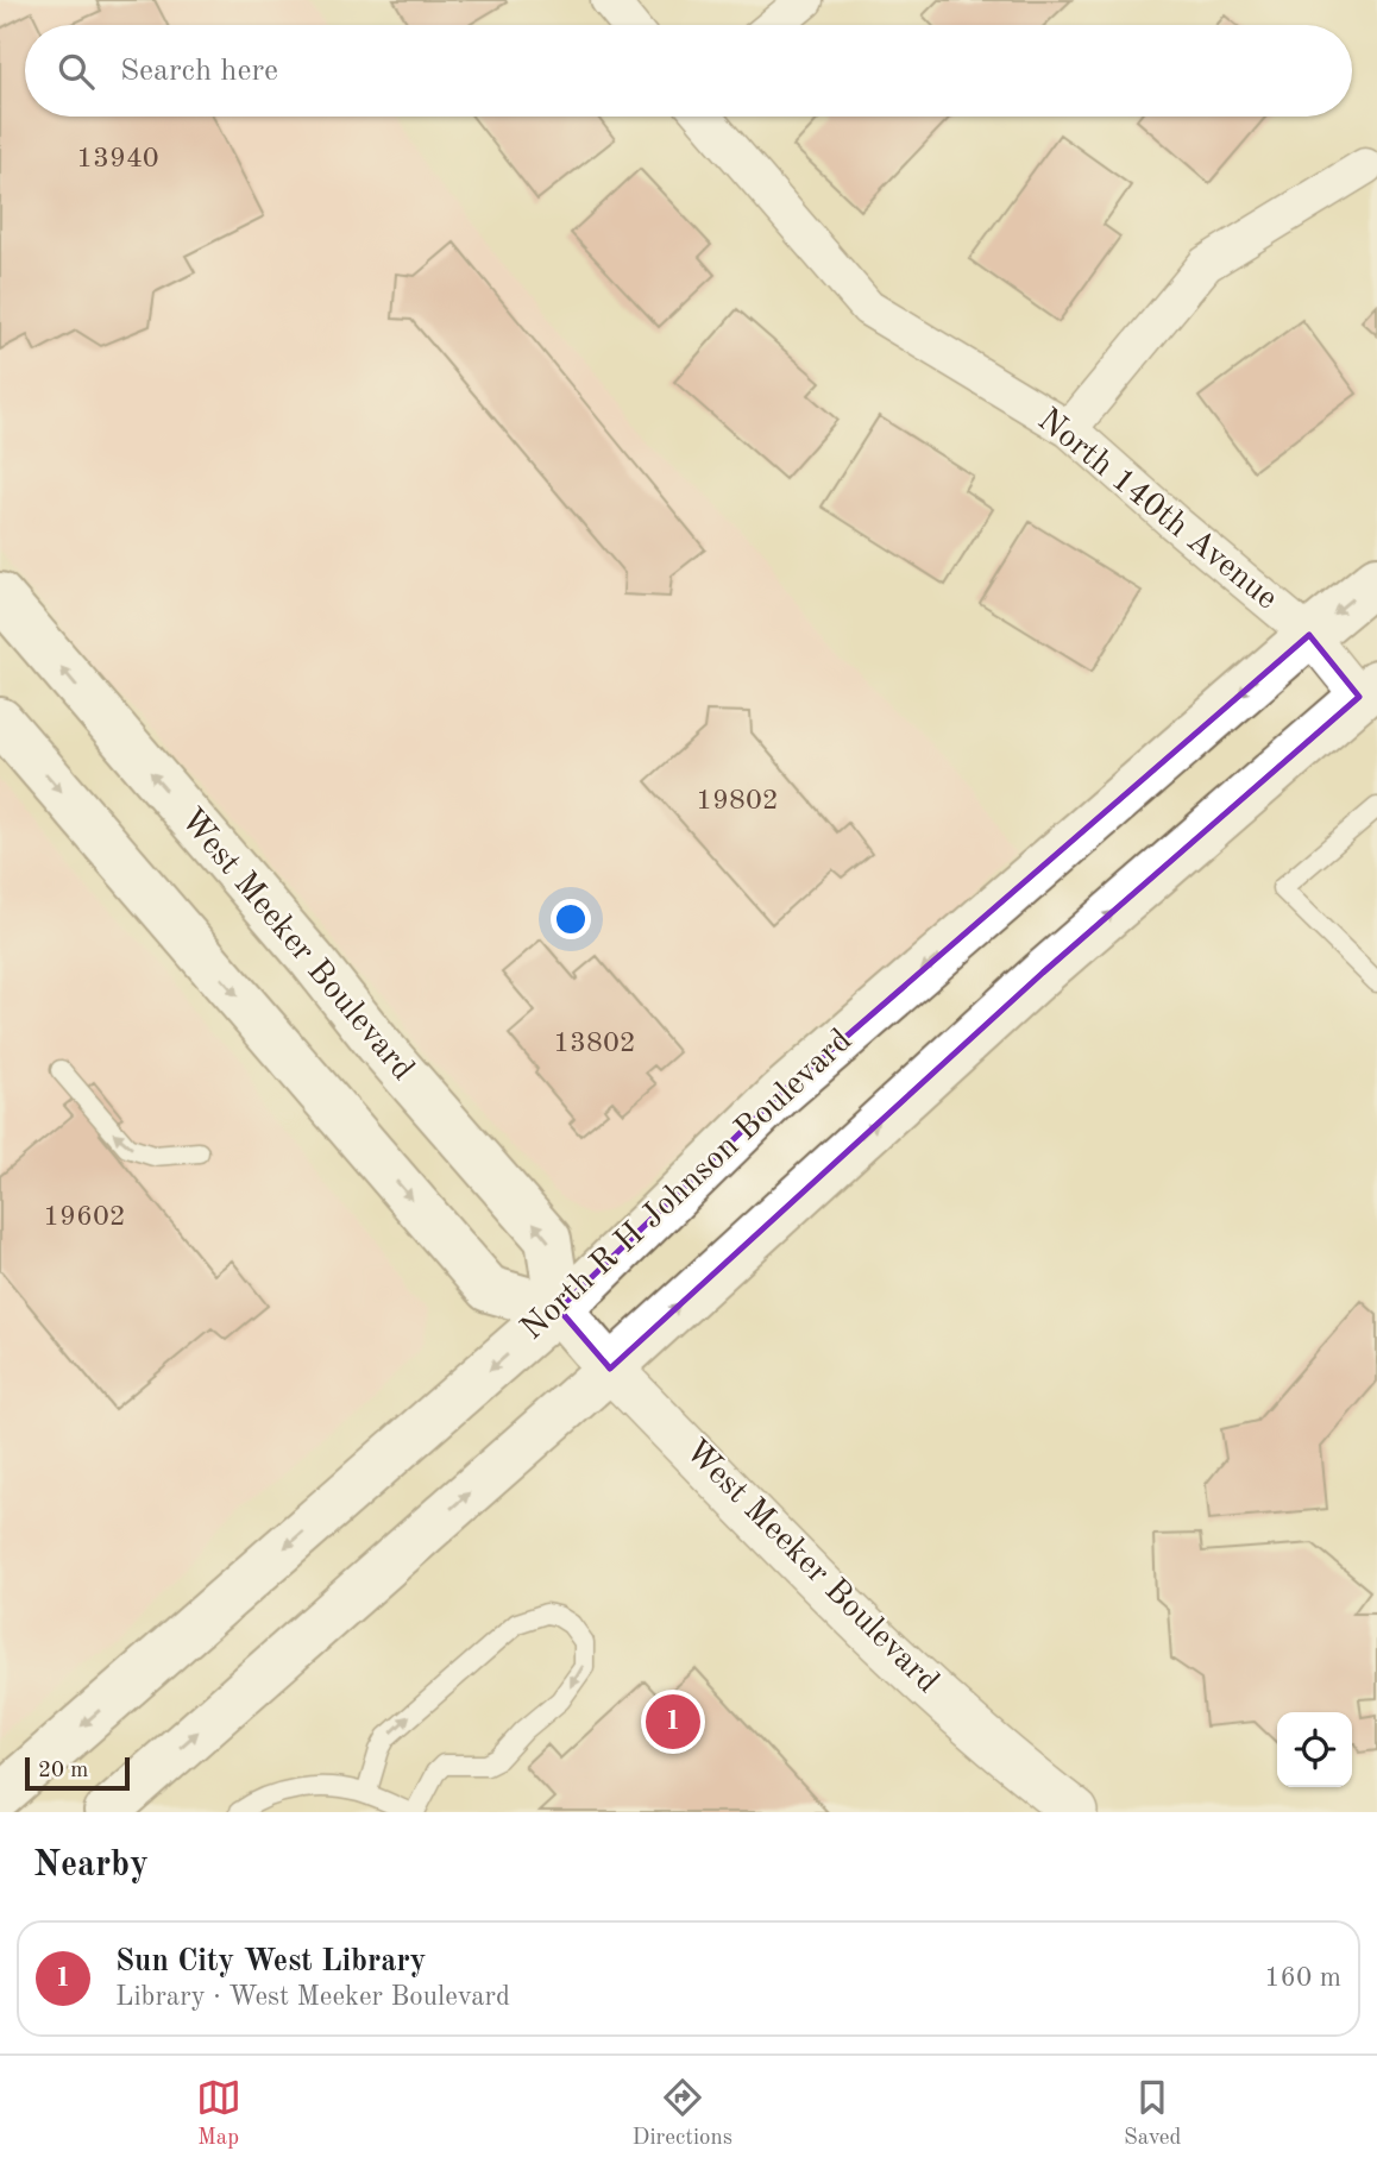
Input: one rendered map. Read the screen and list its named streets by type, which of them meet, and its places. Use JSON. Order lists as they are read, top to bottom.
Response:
{
  "streets": {
    "main road": ["West Meeker Boulevard", "North R H Johnson Boulevard"],
    "street": ["North 140th Avenue"]
  },
  "crossings": [
    ["North 140th Avenue", "North R H Johnson Boulevard"],
    ["West Meeker Boulevard", "North R H Johnson Boulevard"]
  ],
  "house_numbers": [
    "13940",
    "19802",
    "13802",
    "19602"
  ],
  "scale_bar": "20 m",
  "page": {
    "search": "Search here",
    "pins": "1",
    "scale": "20 m",
    "heading": "Nearby",
    "list": [
      {
        "mark": "1",
        "name": "Sun City West Library",
        "note": "Library · West Meeker Boulevard",
        "value": "160 m"
      }
    ],
    "nav": ["Map", "Directions", "Saved"]
  }
}
